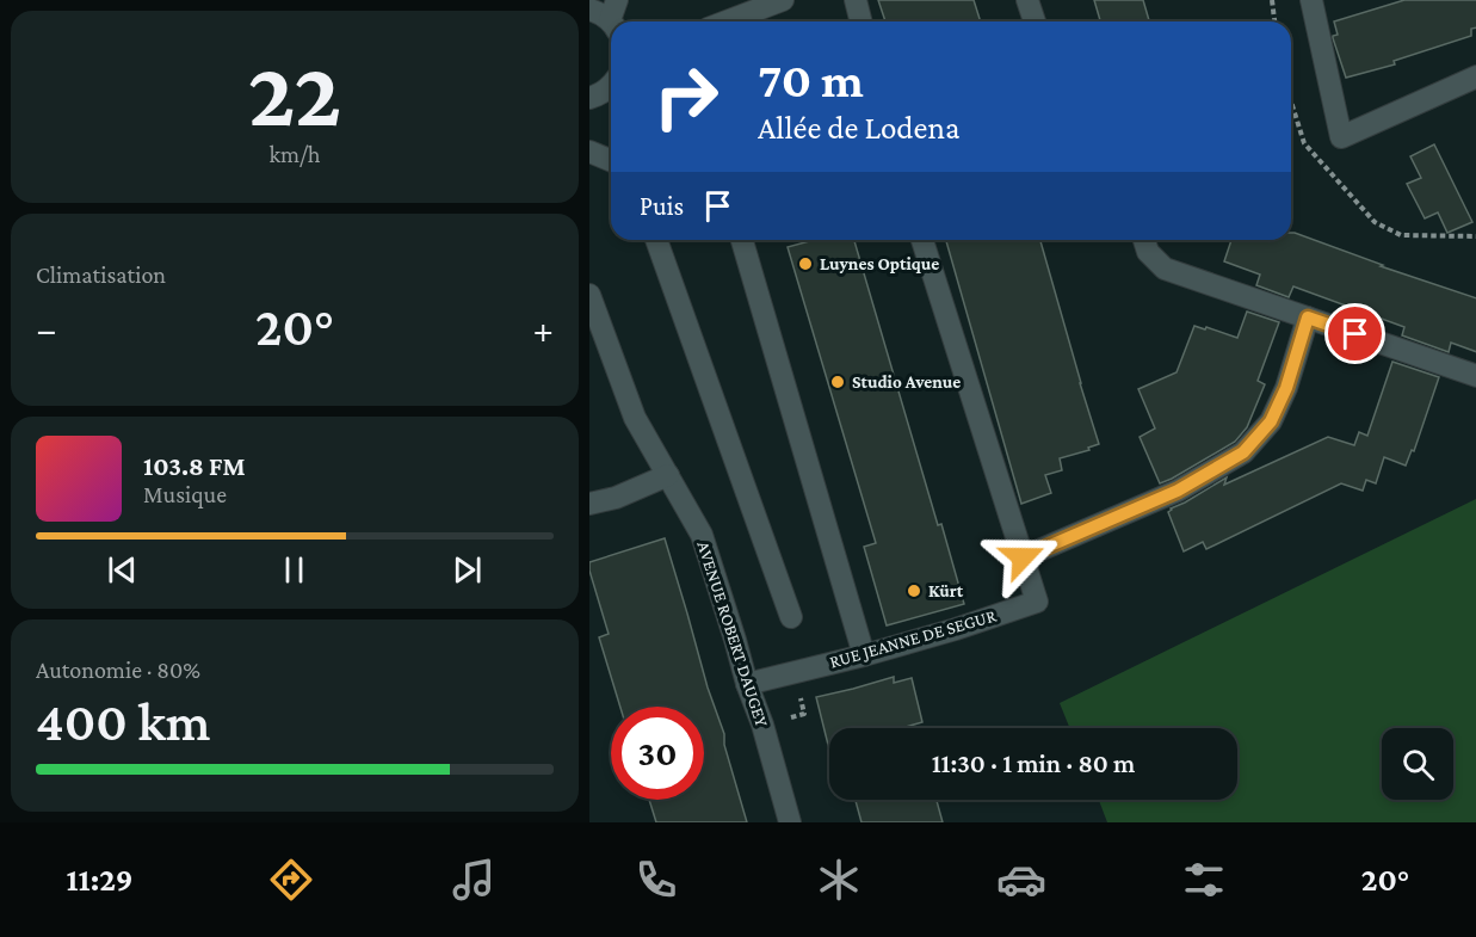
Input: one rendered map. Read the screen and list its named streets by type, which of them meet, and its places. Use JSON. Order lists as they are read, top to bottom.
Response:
{
  "streets": {
    "street": ["AVENUE ROBERT DAUGEY", "RUE JEANNE DE SEGUR"]
  },
  "crossings": [
    ["AVENUE ROBERT DAUGEY", "RUE JEANNE DE SEGUR"]
  ],
  "places": ["Luynes Optique", "Studio Avenue", "Kürt"],
  "page": {
    "tile": [
      ["22", "km/h"],
      "Climatisation",
      ["Autonomie · 80%", "400 km"]
    ],
    "turn": ["70 m", "Allée de Lodena"],
    "then": "Puis",
    "heat": ["−", "20°", "+"],
    "song": ["103.8 FM", "Musique"],
    "limit": "30",
    "trip": "11:30 · 1 min · 80 m",
    "tabs": ["11:29", "20°"]
  }
}
